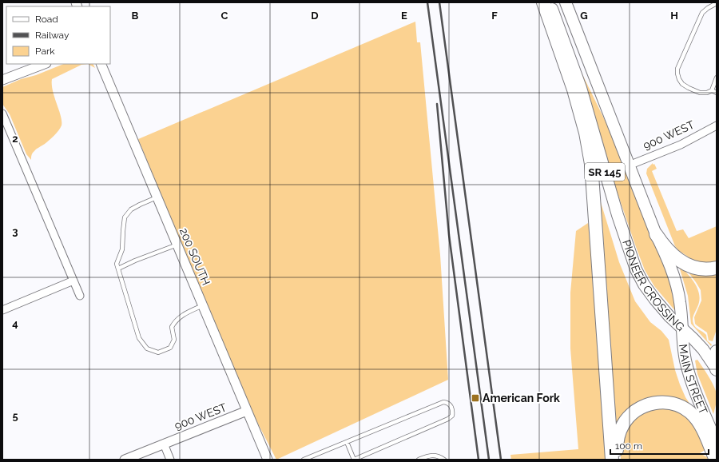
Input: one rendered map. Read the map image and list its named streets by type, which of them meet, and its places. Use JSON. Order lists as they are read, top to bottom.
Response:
{
  "streets": {
    "highway": ["SR 145", "PIONEER CROSSING", "MAIN STREET"],
    "street": ["900 WEST", "200 SOUTH"]
  },
  "crossings": [
    ["900 WEST", "200 SOUTH"],
    ["900 WEST", "PIONEER CROSSING"],
    ["PIONEER CROSSING", "MAIN STREET"]
  ],
  "places": {
    "transit": ["American Fork"]
  },
  "legend": ["Road", "Railway", "Park"],
  "scale_bar": "100 m",
  "grid": {
    "columns": [
      "B",
      "C",
      "D",
      "E",
      "F",
      "G",
      "H"
    ],
    "rows": [
      "2",
      "3",
      "4",
      "5"
    ]
  }
}
